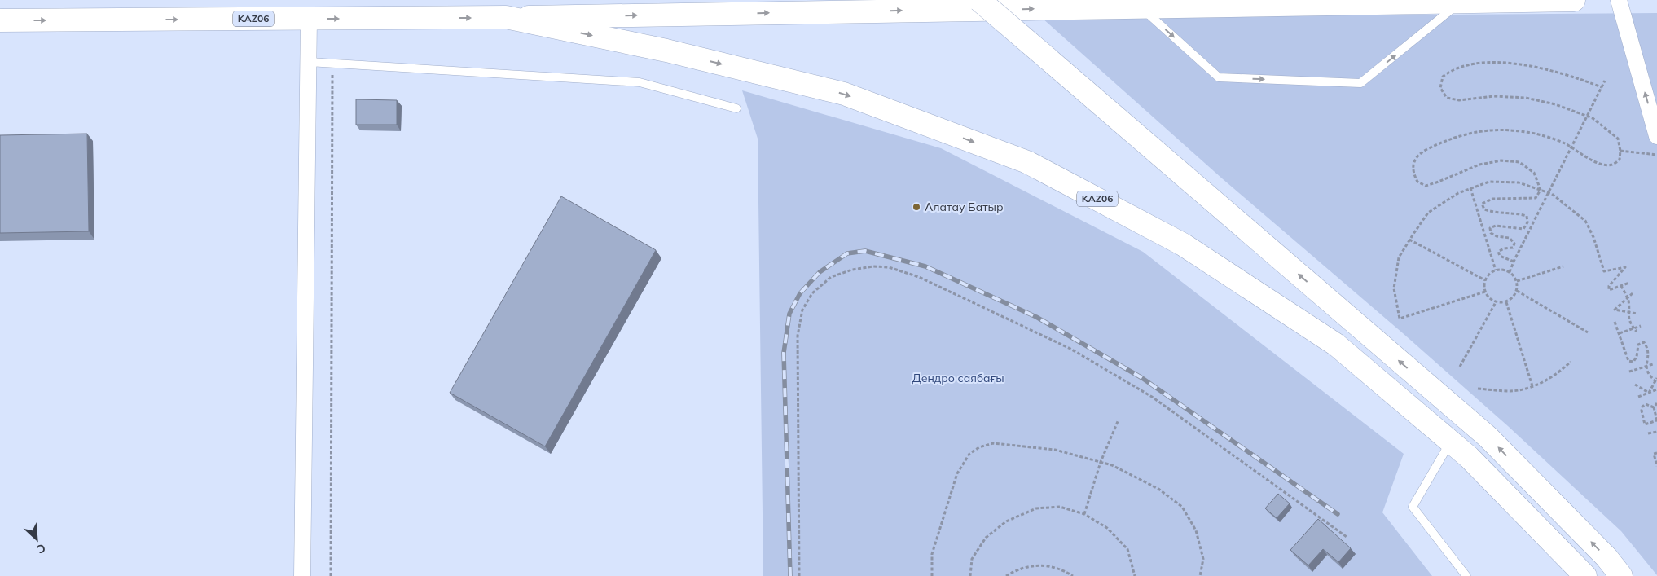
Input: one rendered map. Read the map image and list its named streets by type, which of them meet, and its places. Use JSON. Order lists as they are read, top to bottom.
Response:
{
  "streets": {
    "main road": ["KАZ06"]
  },
  "parks": ["Дендро саябағы"],
  "places": ["Алатау Батыр"],
  "north": "bottom right"
}
